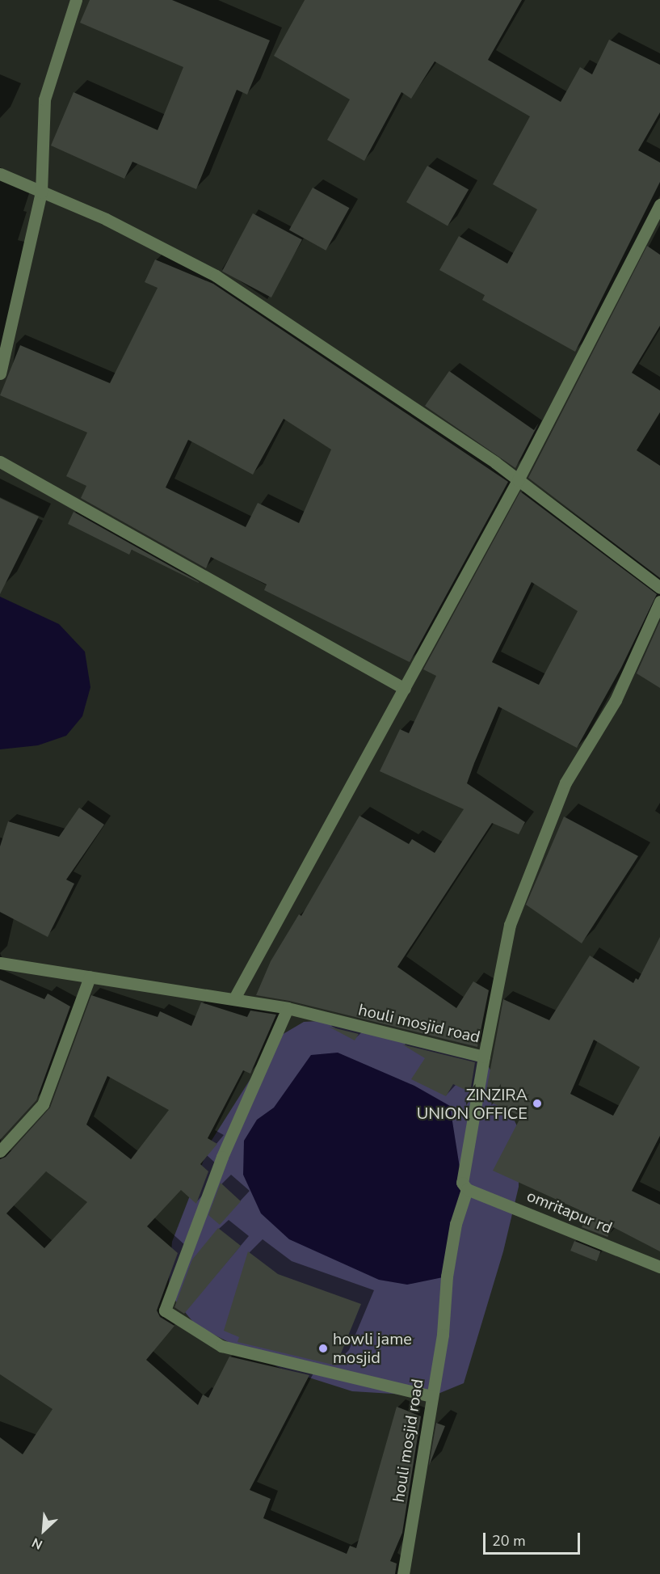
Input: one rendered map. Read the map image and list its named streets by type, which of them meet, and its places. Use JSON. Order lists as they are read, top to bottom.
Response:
{
  "streets": {
    "street": ["houli mosjid road", "omritapur rd"]
  },
  "crossings": [
    ["houli mosjid road", "omritapur rd"]
  ],
  "places": ["ZINZIRA UNION OFFICE", "howli jame mosjid"],
  "scale_bar": "20 m",
  "north": "bottom left"
}
